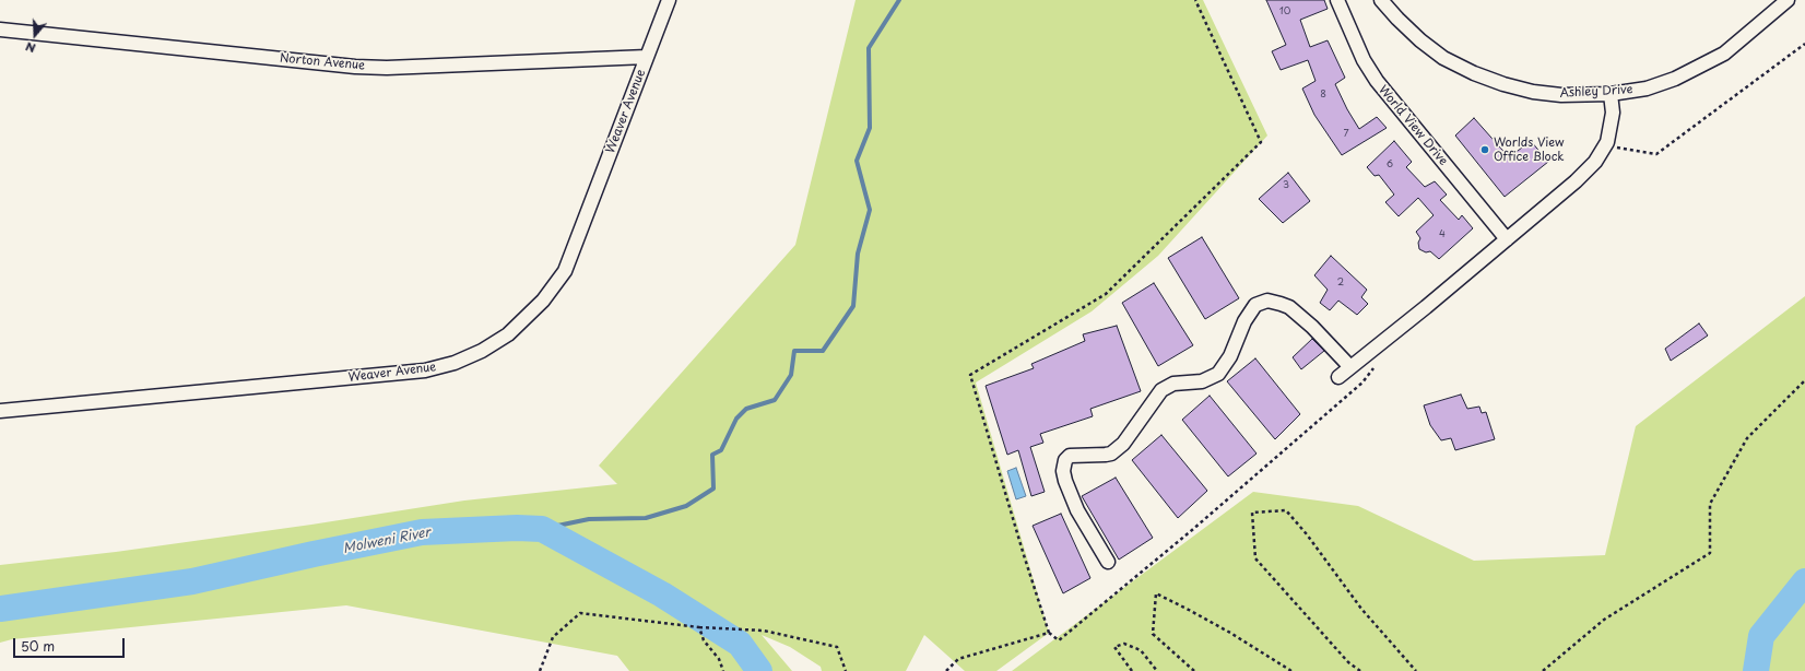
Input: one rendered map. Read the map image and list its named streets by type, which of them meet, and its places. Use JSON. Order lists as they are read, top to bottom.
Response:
{
  "streets": {
    "street": [
      "Norton Avenue",
      "Ashley Drive",
      "Weaver Avenue",
      "World View Drive"
    ]
  },
  "crossings": [
    ["Norton Avenue", "Weaver Avenue"]
  ],
  "water": ["Molweni River"],
  "places": ["Worlds View Office Block"],
  "house_numbers": [
    "10",
    "8",
    "7",
    "6",
    "3",
    "4",
    "2"
  ],
  "scale_bar": "50 m",
  "north": "bottom"
}
